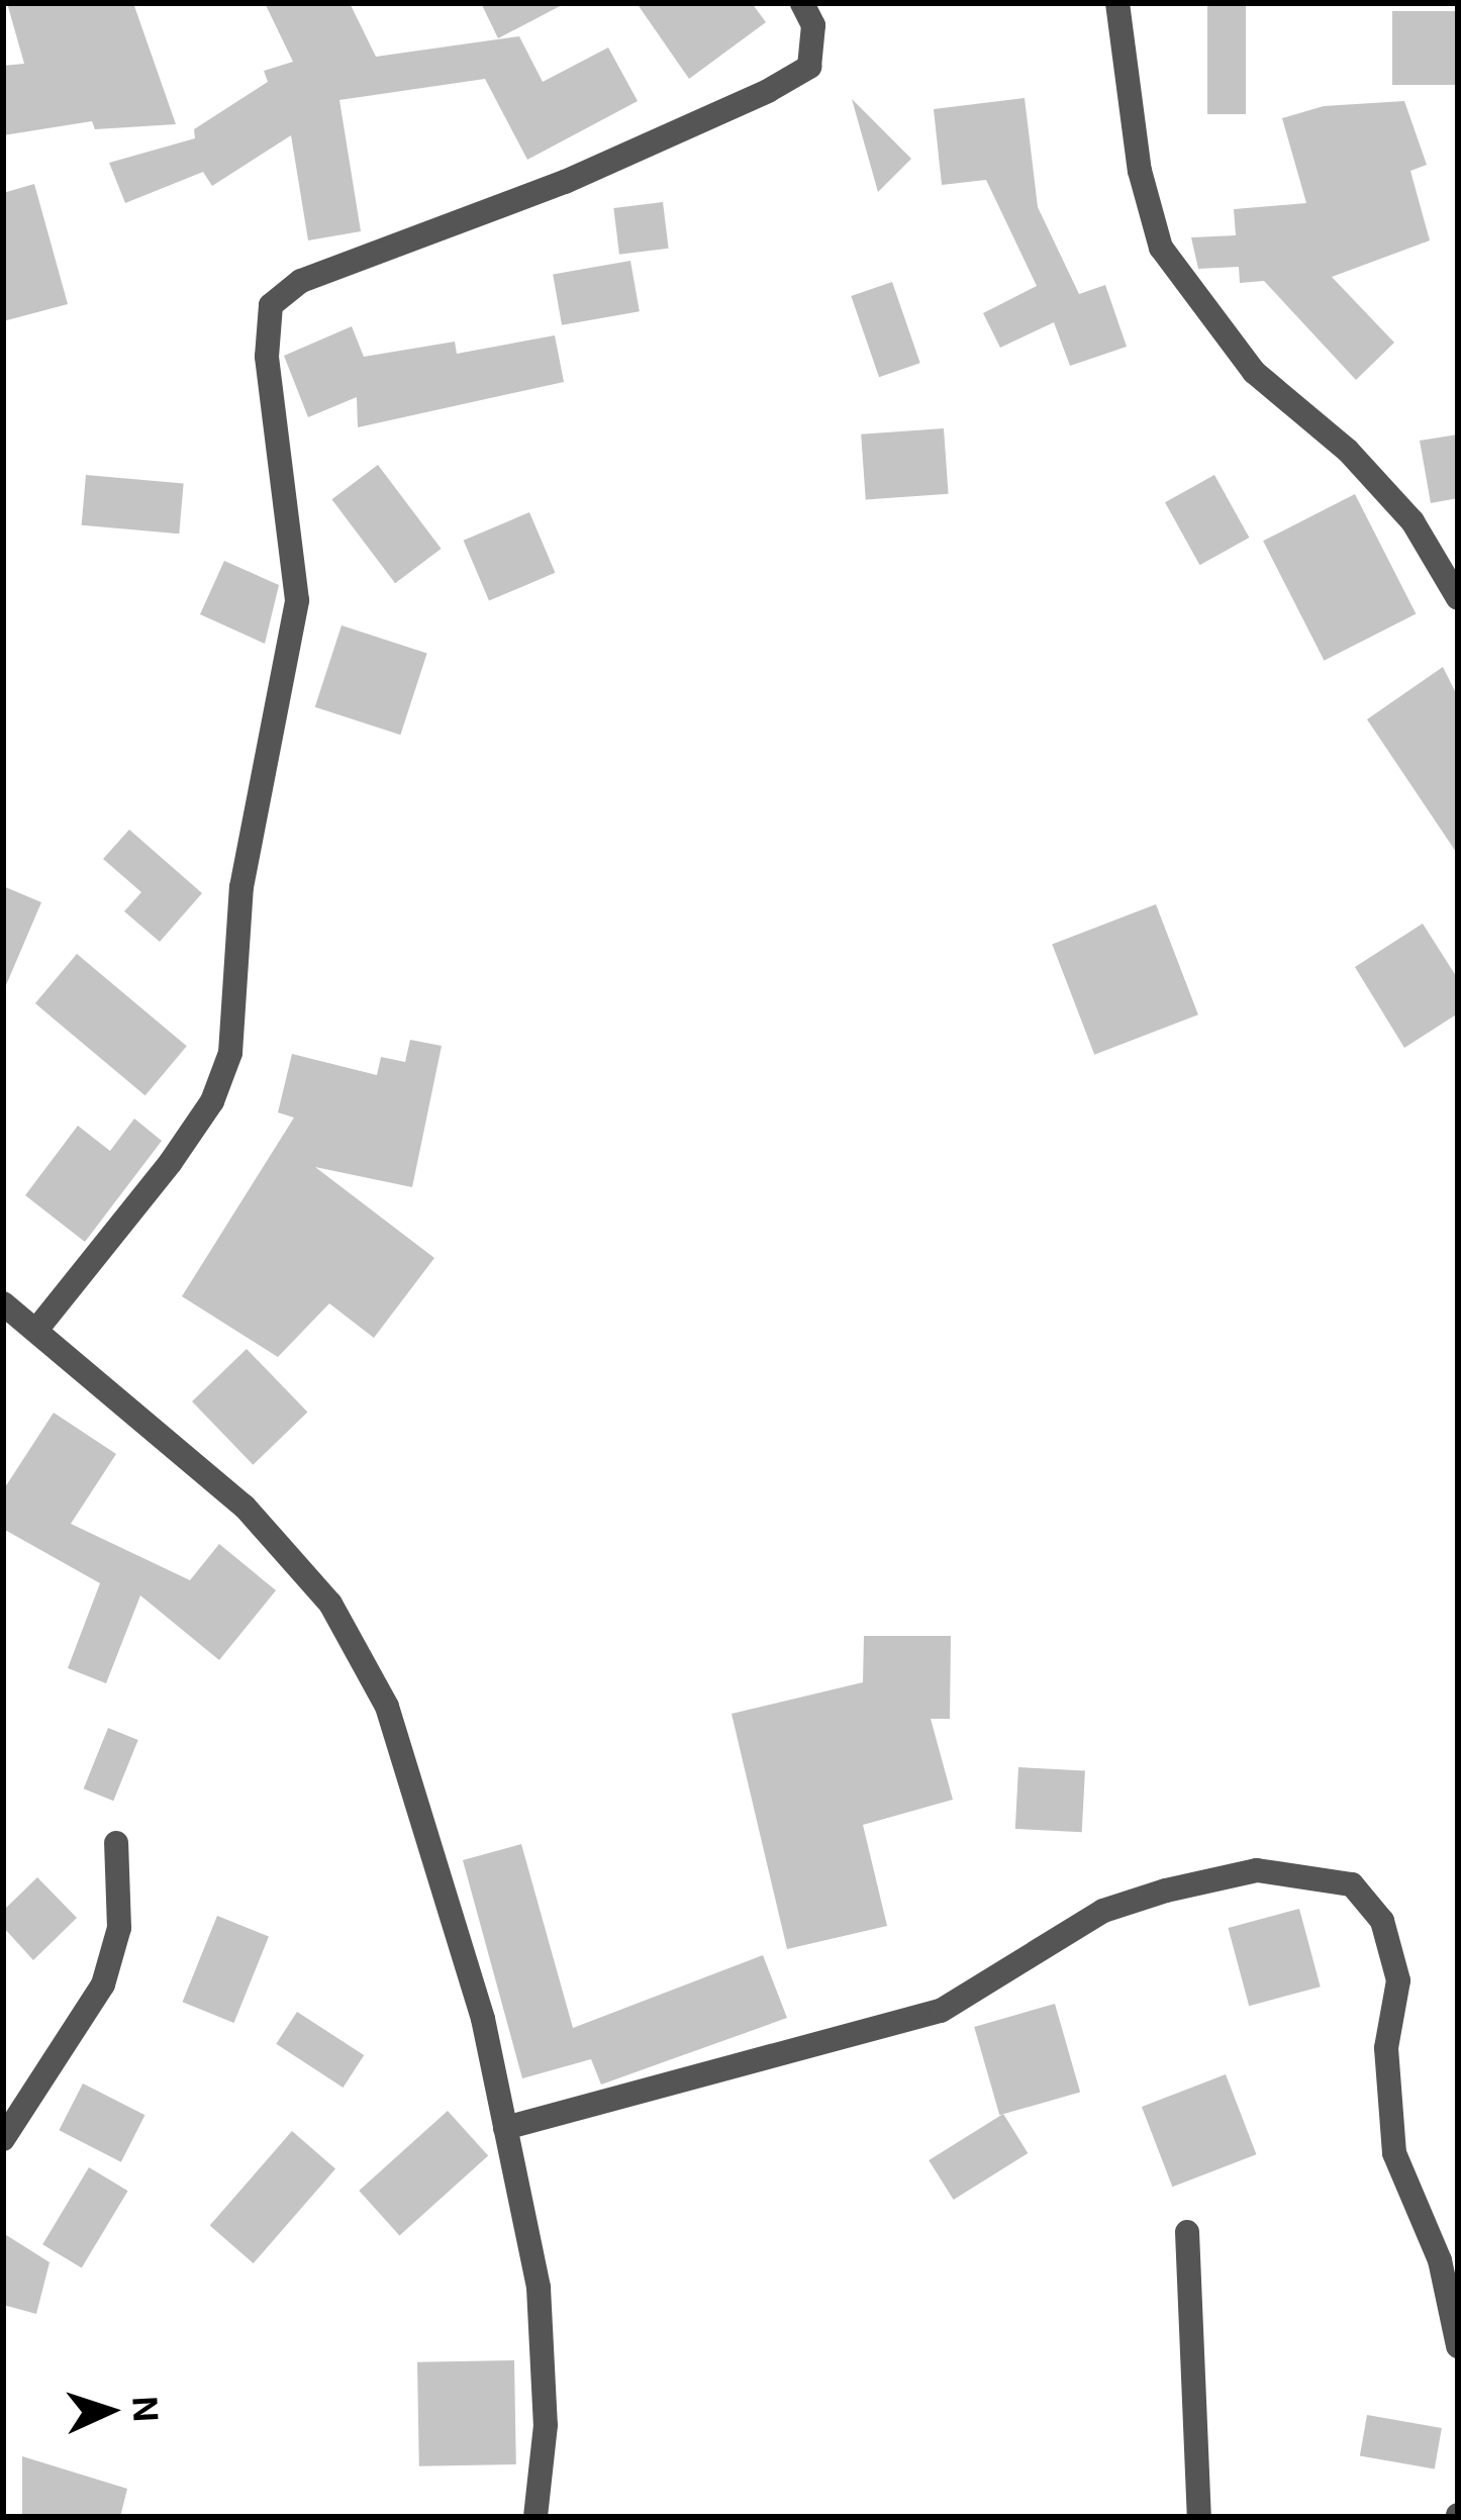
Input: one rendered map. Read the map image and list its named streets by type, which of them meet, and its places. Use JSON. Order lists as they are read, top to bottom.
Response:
{
  "north": "right"
}
